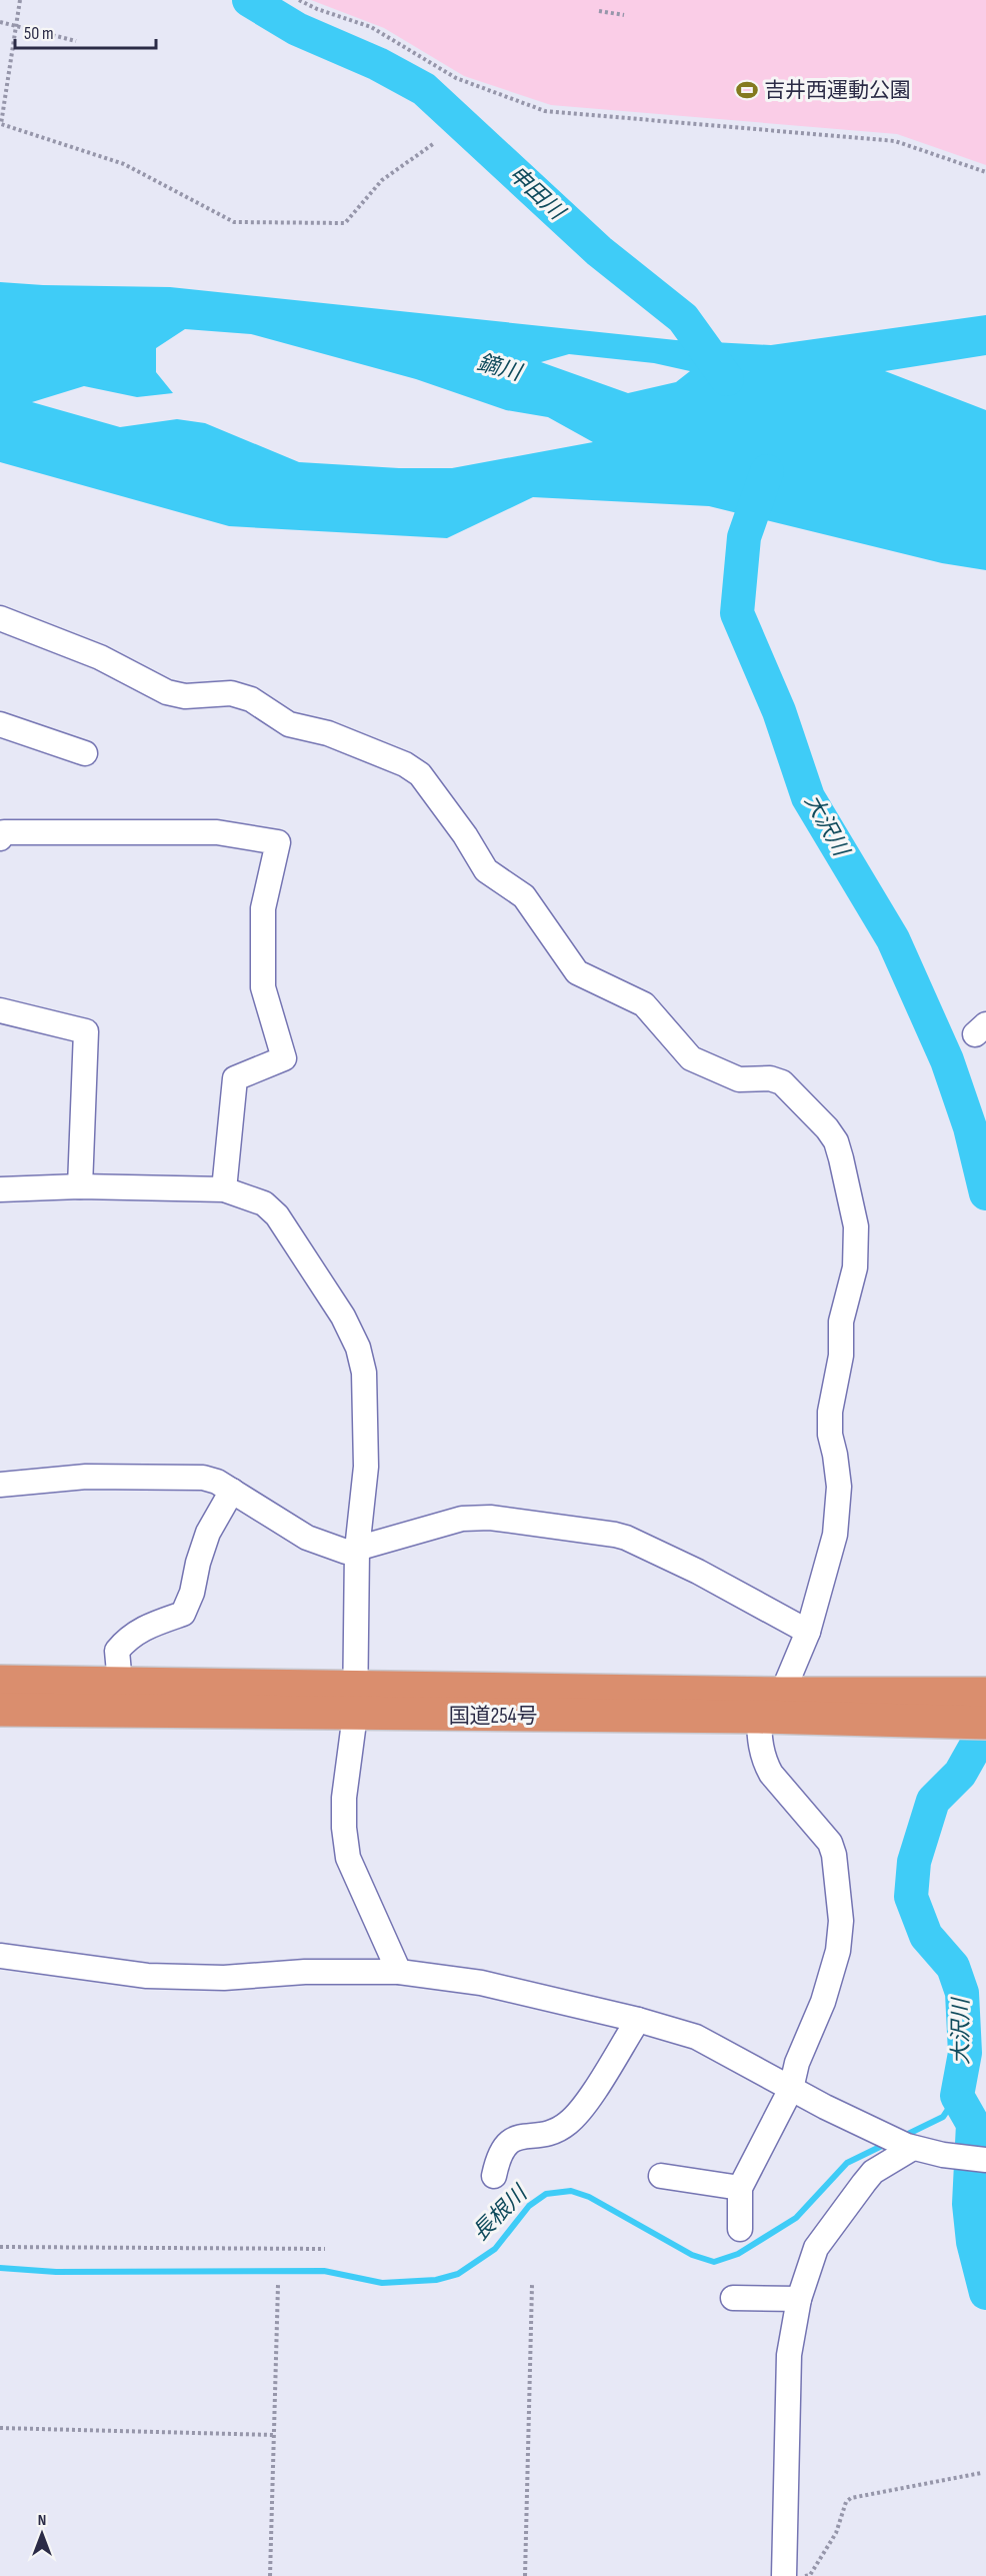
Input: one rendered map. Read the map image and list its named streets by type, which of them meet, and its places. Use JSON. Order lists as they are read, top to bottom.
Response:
{
  "streets": {
    "highway": ["国道254号"]
  },
  "water": [
    "申田川",
    "鏑川",
    "大沢川",
    "長根川"
  ],
  "places": {
    "sports": ["吉井西運動公園"]
  },
  "scale_bar": "50 m",
  "north": "top"
}
